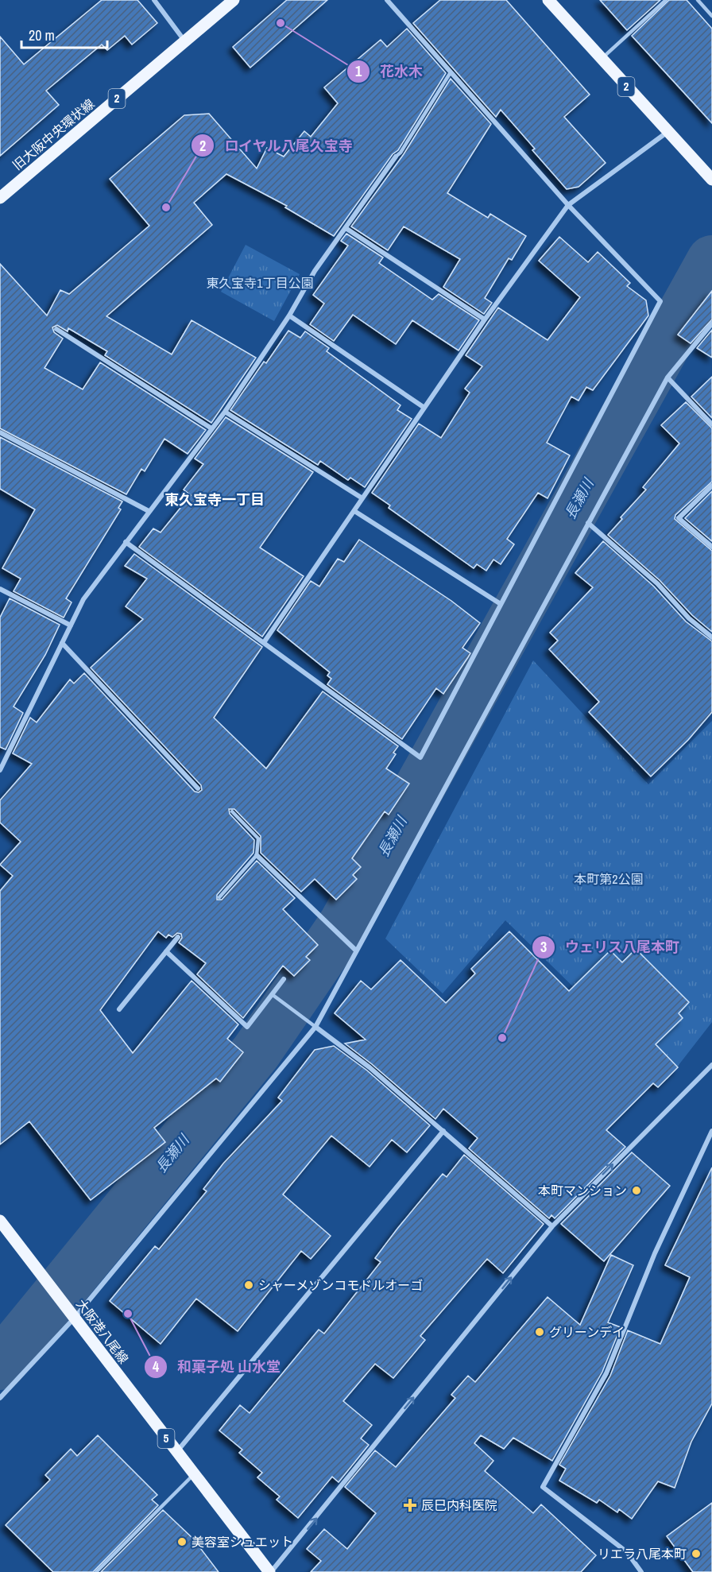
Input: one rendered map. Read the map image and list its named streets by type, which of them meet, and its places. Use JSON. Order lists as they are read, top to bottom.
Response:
{
  "streets": {
    "main road": [
      "2",
      "旧大阪中央環状線",
      "大阪港八尾線",
      "5"
    ]
  },
  "districts": ["東久宝寺一丁目"],
  "water": ["長瀬川"],
  "parks": ["東久宝寺1丁目公園", "本町第2公園"],
  "places": {
    "other": [
      "花水木",
      "ロイヤル八尾久宝寺",
      "ウェリス八尾本町",
      "本町マンション",
      "シャーメゾンコモドルオーゴ",
      "和菓子処 山水堂",
      "グリーンデイ",
      "美容室シュエット",
      "リエラ八尾本町"
    ],
    "health": ["辰巳内科医院"]
  },
  "scale_bar": "20 m"
}
